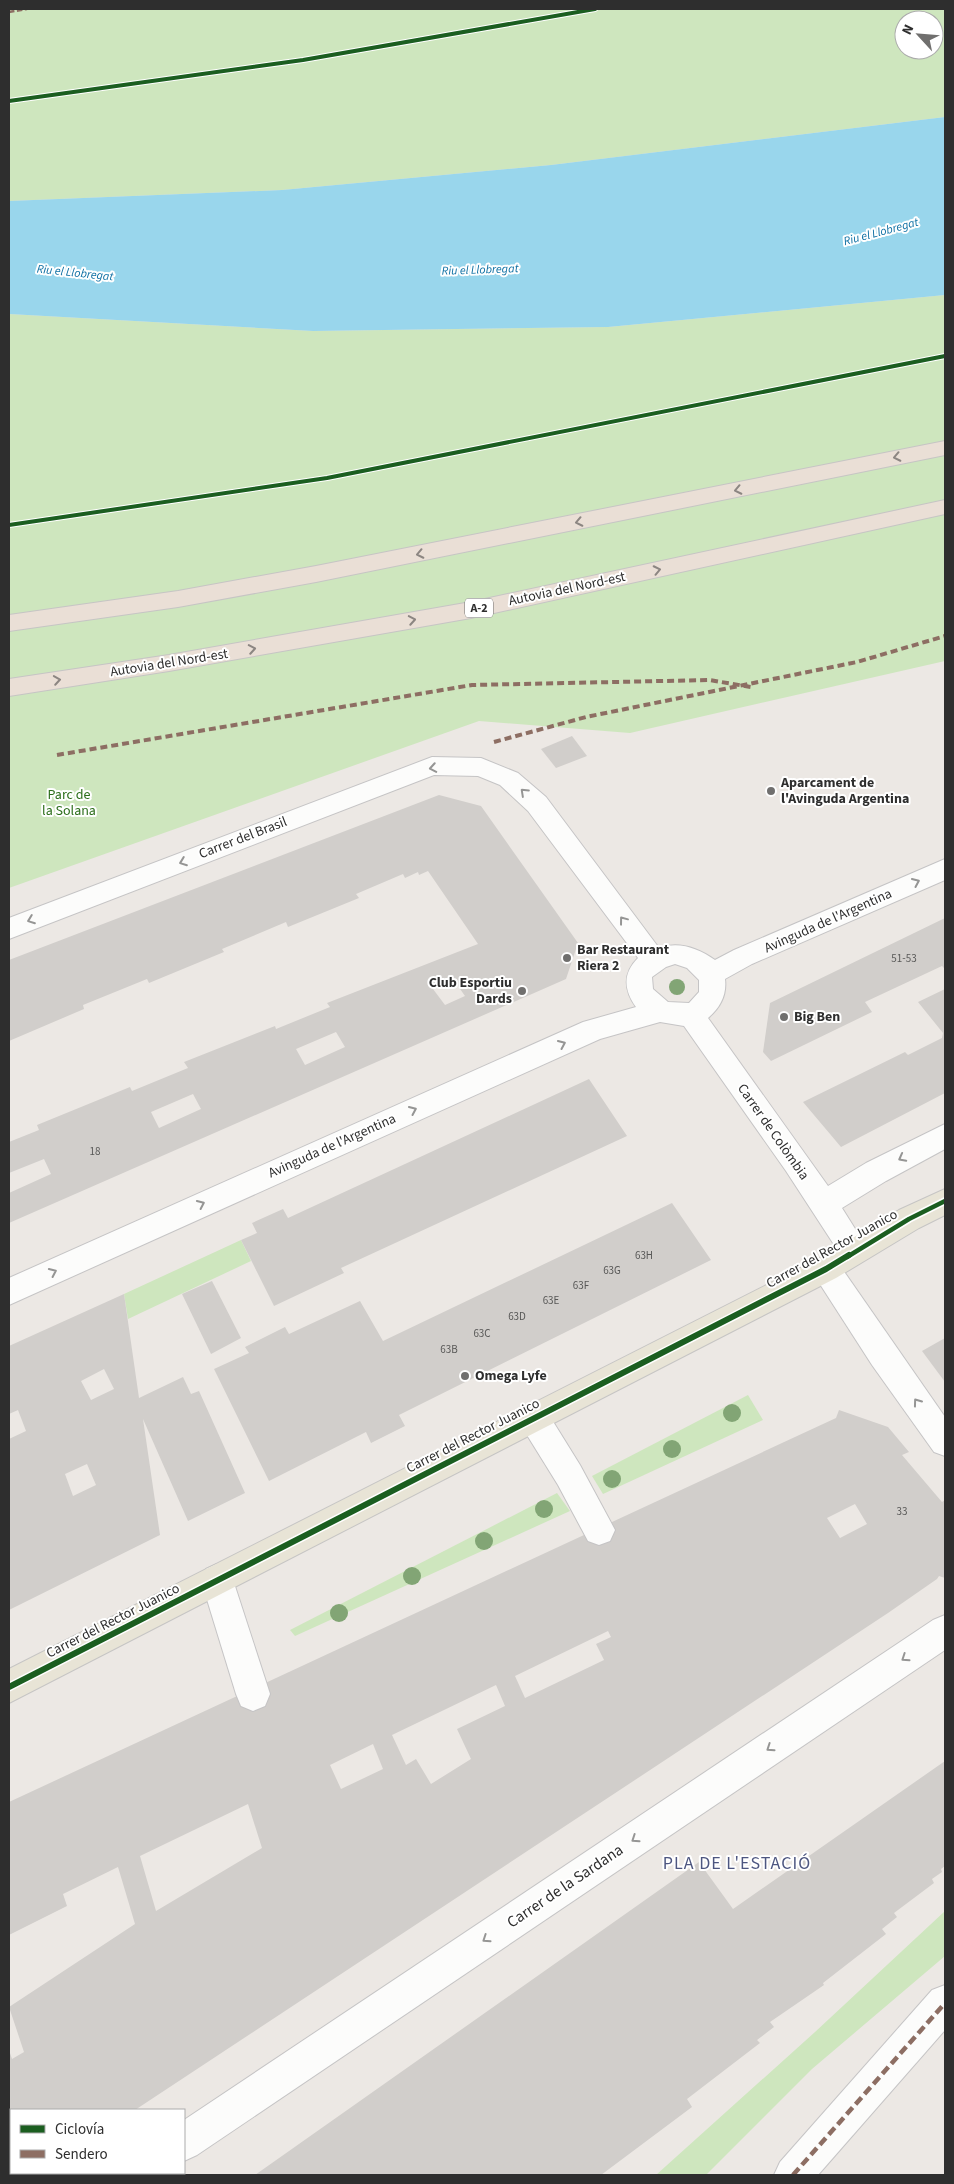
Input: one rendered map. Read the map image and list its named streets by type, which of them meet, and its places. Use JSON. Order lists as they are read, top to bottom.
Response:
{
  "streets": {
    "highway": ["Autovia del Nord-est", "A-2"],
    "main road": ["Carrer del Rector Juanico"],
    "street": [
      "Carrer del Brasil",
      "Avinguda de l'Argentina",
      "Carrer de Colòmbia",
      "Carrer de la Sardana"
    ]
  },
  "crossings": [
    ["Carrer del Brasil", "Avinguda de l'Argentina"],
    ["Carrer del Brasil", "Carrer de Colòmbia"],
    ["Avinguda de l'Argentina", "Carrer de Colòmbia"],
    ["Carrer de Colòmbia", "Carrer del Rector Juanico"]
  ],
  "one_way": ["Carrer del Brasil", "Avinguda de l'Argentina", "Carrer de la Sardana"],
  "districts": ["PLA DE L'ESTACIÓ"],
  "water": ["Riu el Llobregat"],
  "parks": ["Parc de la Solana"],
  "places": [
    "Aparcament de l'Avinguda Argentina",
    "Bar Restaurant Riera 2",
    "Club Esportiu Dards",
    "Big Ben",
    "Omega Lyfe"
  ],
  "house_numbers": [
    "51-53",
    "18",
    "63H",
    "63G",
    "63F",
    "63E",
    "63D",
    "63C",
    "63B",
    "33"
  ],
  "legend": ["Ciclovía", "Sendero"],
  "north": "top left"
}
